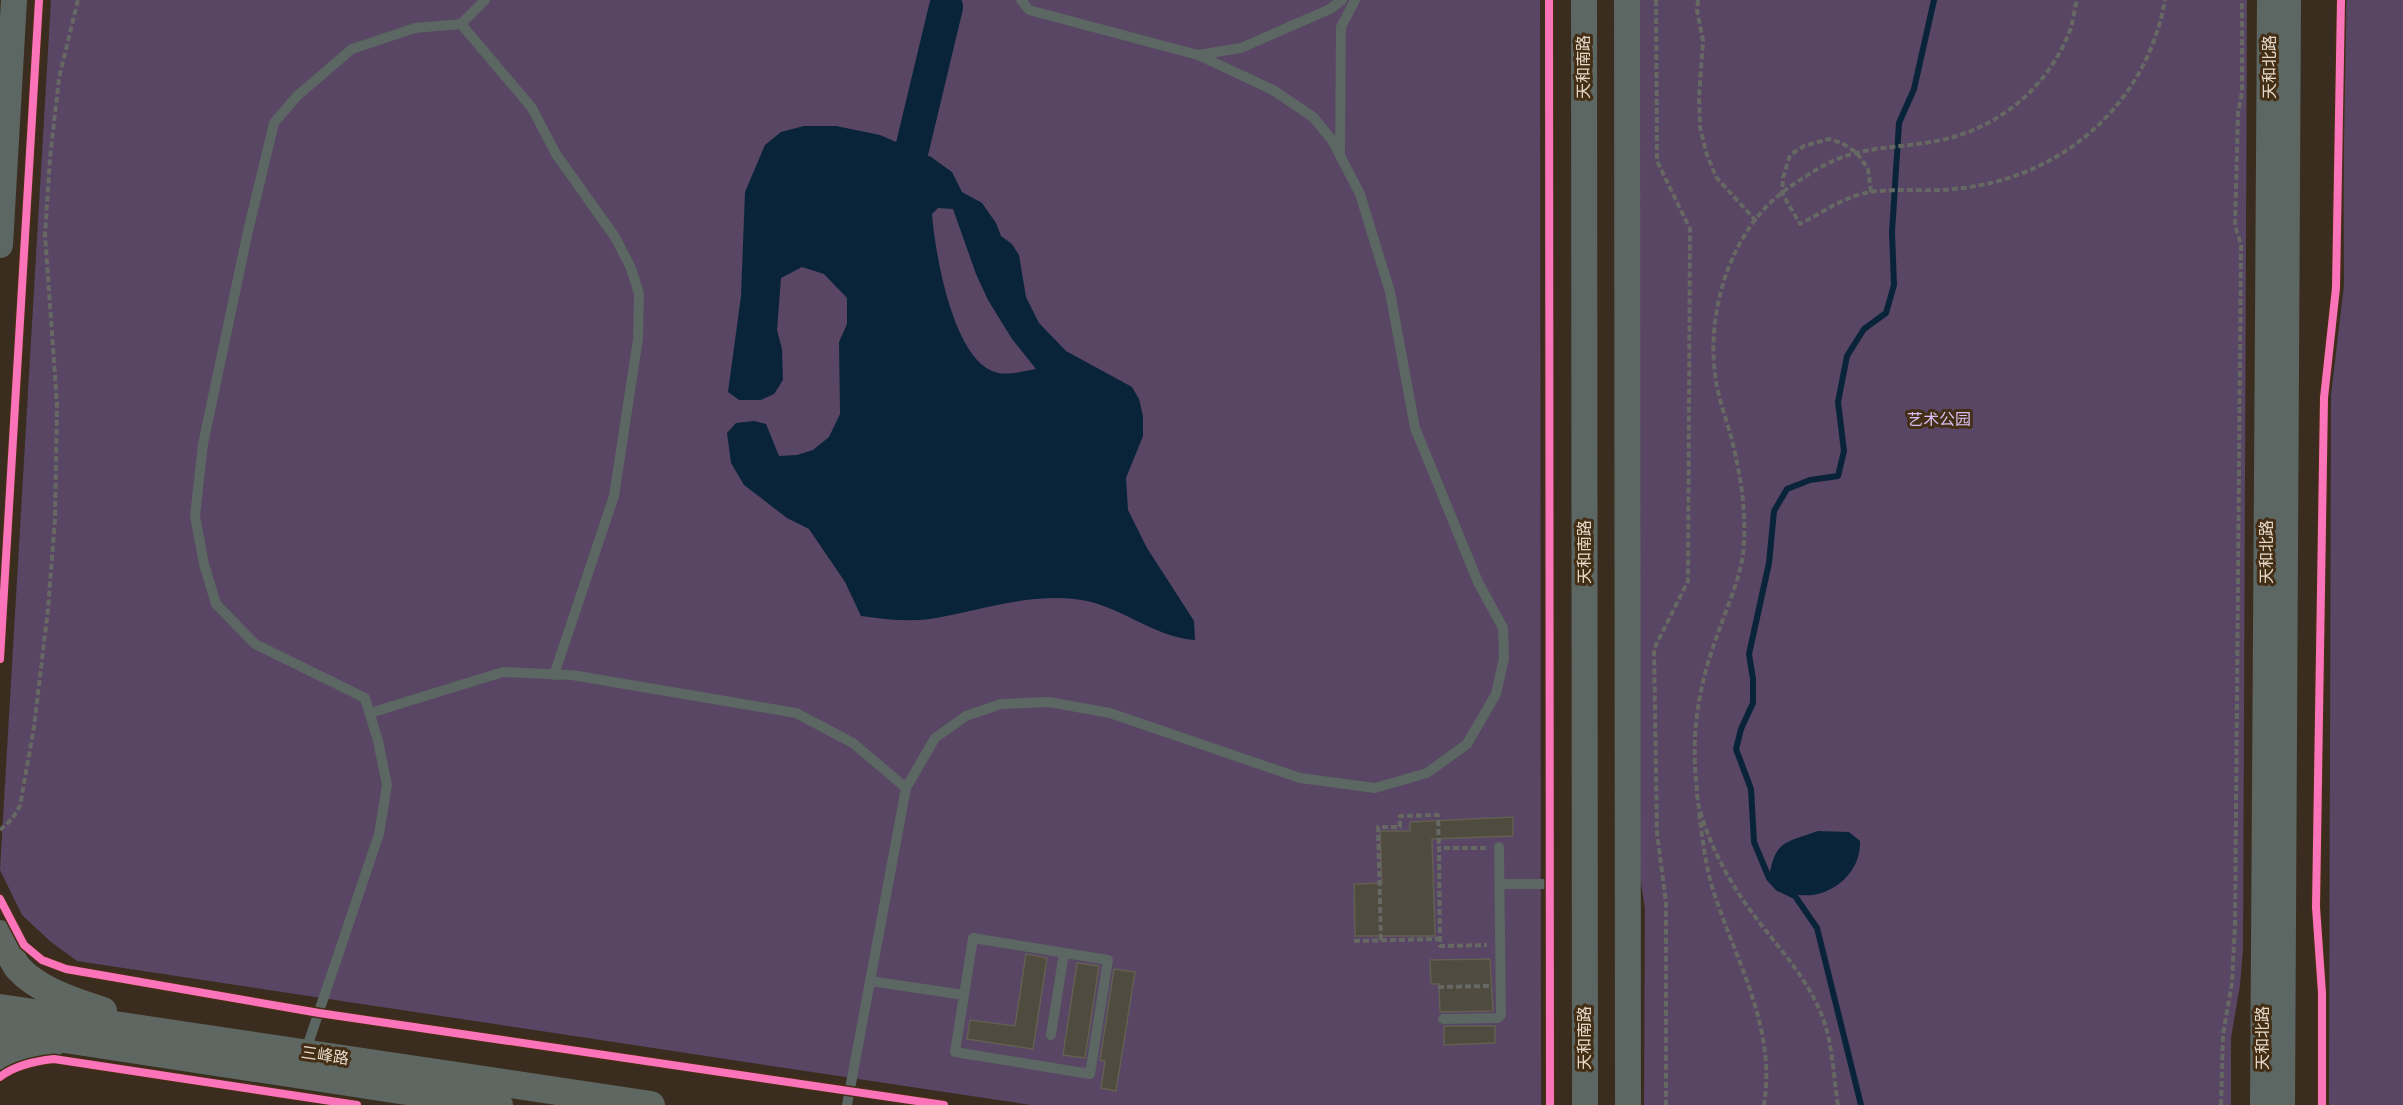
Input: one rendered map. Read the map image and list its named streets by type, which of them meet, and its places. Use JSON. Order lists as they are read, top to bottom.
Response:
{
  "streets": {
    "main road": ["三峰路"],
    "street": ["天和南路", "天和北路"]
  },
  "parks": ["艺术公园"]
}
